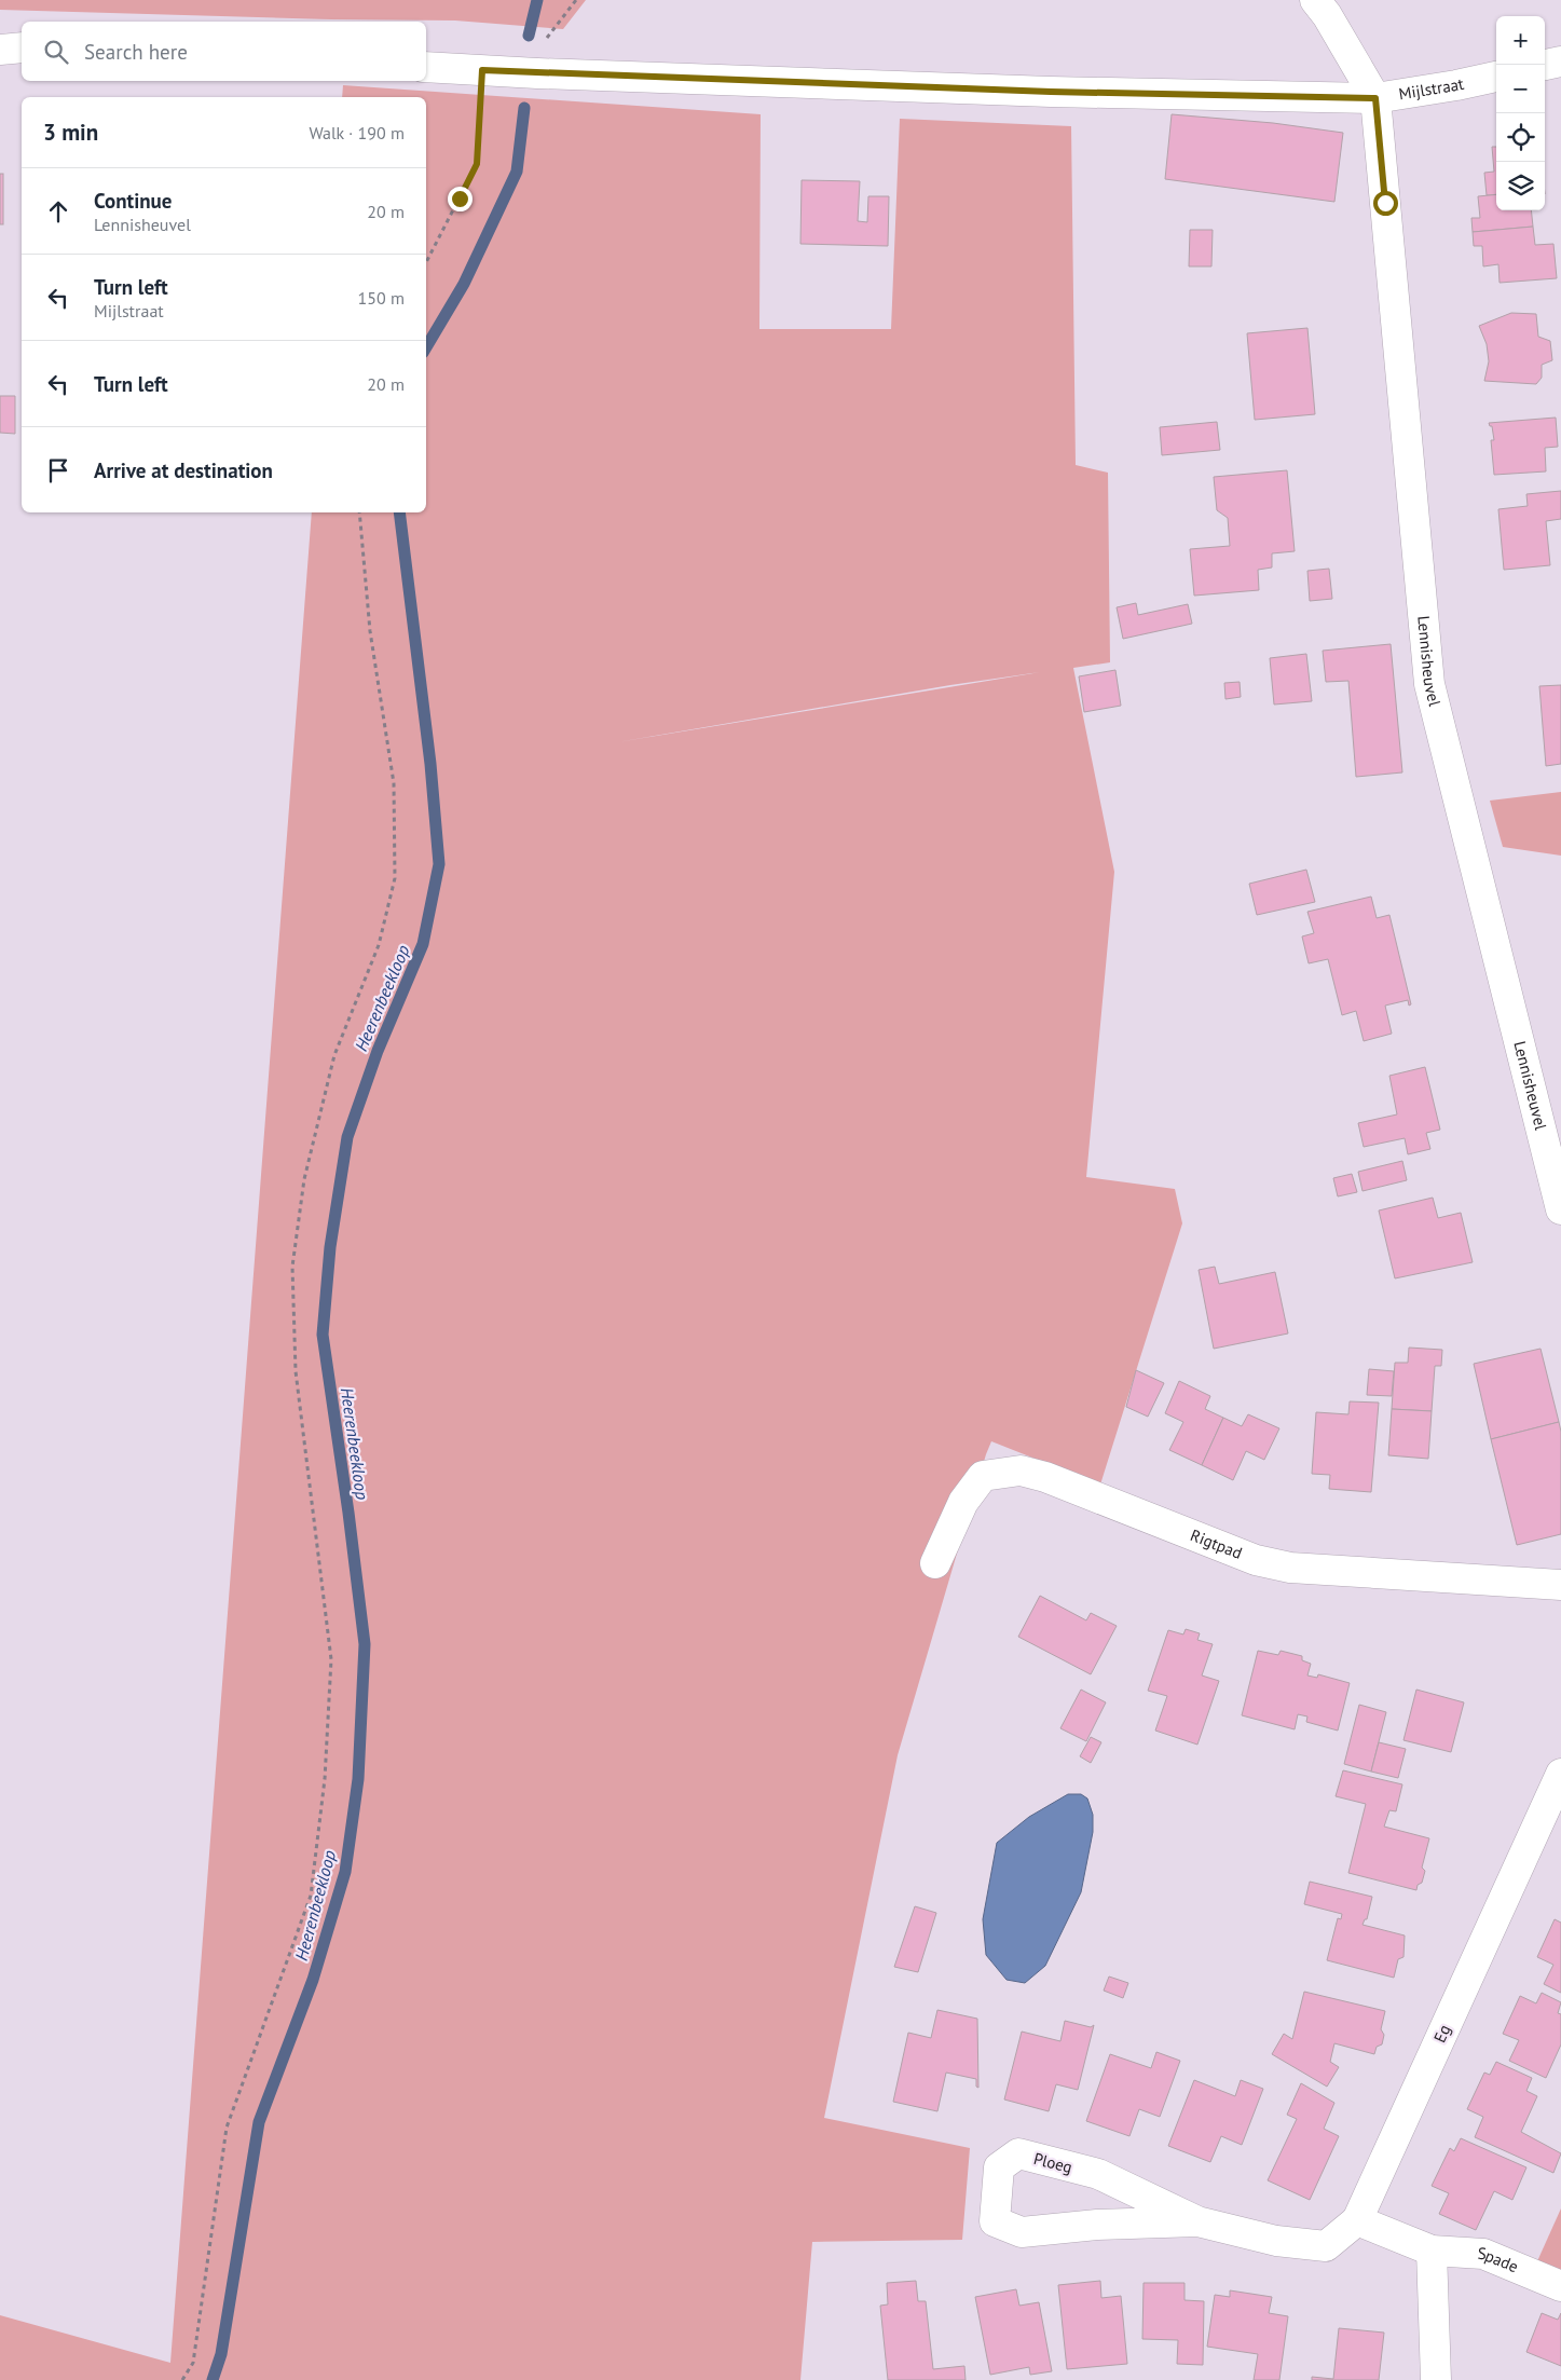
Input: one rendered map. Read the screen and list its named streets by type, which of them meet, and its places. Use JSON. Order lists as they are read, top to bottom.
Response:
{
  "streets": {
    "street": [
      "Mijlstraat",
      "Lennisheuvel",
      "Rigtpad",
      "Eg",
      "Ploeg",
      "Spade"
    ]
  },
  "crossings": [
    ["Mijlstraat", "Lennisheuvel"],
    ["Eg", "Ploeg"]
  ],
  "water": ["Heerenbeekloop"],
  "page": {
    "map_buttons": ["+", "−"],
    "search": "Search here",
    "heading": ["3 min", "Walk · 190 m"],
    "list": [
      ["Continue", "Lennisheuvel", "20 m"],
      ["Turn left", "Mijlstraat", "150 m"],
      ["Turn left", "20 m"],
      "Arrive at destination"
    ]
  }
}
